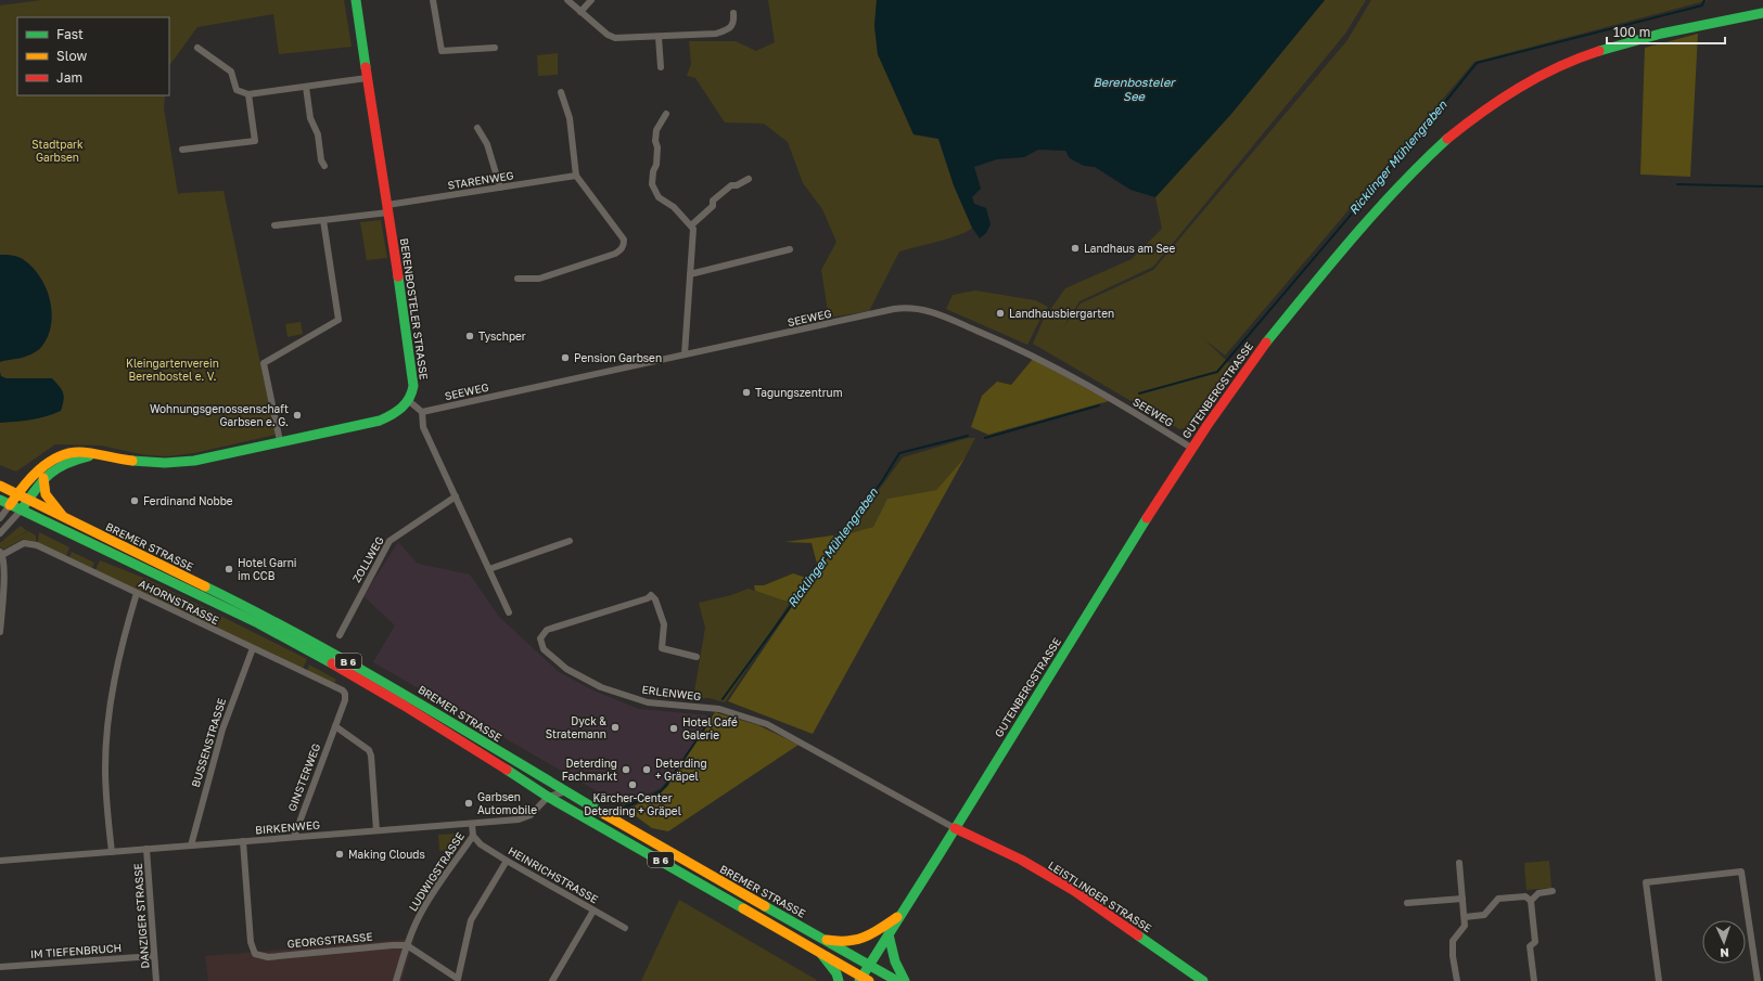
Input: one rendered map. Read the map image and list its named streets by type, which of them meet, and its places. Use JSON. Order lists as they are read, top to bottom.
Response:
{
  "streets": {
    "main road": [
      "BERENBOSTELER STRASSE",
      "GUTENBERGSTRASSE",
      "BREMER STRASSE",
      "B 6",
      "LEISTLINGER STRASSE"
    ],
    "street": [
      "STARENWEG",
      "SEEWEG",
      "ZOLLWEG",
      "AHORNSTRASSE",
      "ERLENWEG",
      "BUSSENSTRASSE",
      "GINSTERWEG",
      "BIRKENWEG",
      "LUDWIGSTRASSE",
      "HEINRICHSTRASSE",
      "DANZIGER STRASSE",
      "GEORGSTRASSE",
      "IM TIEFENBRUCH"
    ]
  },
  "crossings": [
    ["STARENWEG", "BERENBOSTELER STRASSE"],
    ["SEEWEG", "GUTENBERGSTRASSE"],
    ["GUTENBERGSTRASSE", "BREMER STRASSE"],
    ["GUTENBERGSTRASSE", "ERLENWEG"],
    ["GUTENBERGSTRASSE", "LEISTLINGER STRASSE"],
    ["BREMER STRASSE", "BIRKENWEG"],
    ["AHORNSTRASSE", "BUSSENSTRASSE"],
    ["AHORNSTRASSE", "GINSTERWEG"],
    ["ERLENWEG", "LEISTLINGER STRASSE"],
    ["BUSSENSTRASSE", "BIRKENWEG"],
    ["GINSTERWEG", "BIRKENWEG"],
    ["BIRKENWEG", "LUDWIGSTRASSE"],
    ["BIRKENWEG", "DANZIGER STRASSE"],
    ["BIRKENWEG", "GEORGSTRASSE"],
    ["LUDWIGSTRASSE", "HEINRICHSTRASSE"],
    ["LUDWIGSTRASSE", "GEORGSTRASSE"],
    ["DANZIGER STRASSE", "IM TIEFENBRUCH"]
  ],
  "water": ["Berenbosteler See", "Ricklinger Mühlengraben"],
  "parks": ["Stadtpark Garbsen", "Kleingartenverein Berenbostel e. V."],
  "places": [
    "Landhaus am See",
    "Landhausbiergarten",
    "Tyschper",
    "Pension Garbsen",
    "Tagungszentrum",
    "Wohnungsgenossenschaft Garbsen e. G.",
    "Ferdinand Nobbe",
    "Hotel Garni im CCB",
    "Dyck & Stratemann",
    "Hotel Café Galerie",
    "Deterding Fachmarkt",
    "Deterding + Gräpel",
    "Kärcher-Center Deterding + Gräpel",
    "Garbsen Automobile",
    "Making Clouds"
  ],
  "legend": ["Fast", "Slow", "Jam"],
  "scale_bar": "100 m",
  "north": "bottom"
}
